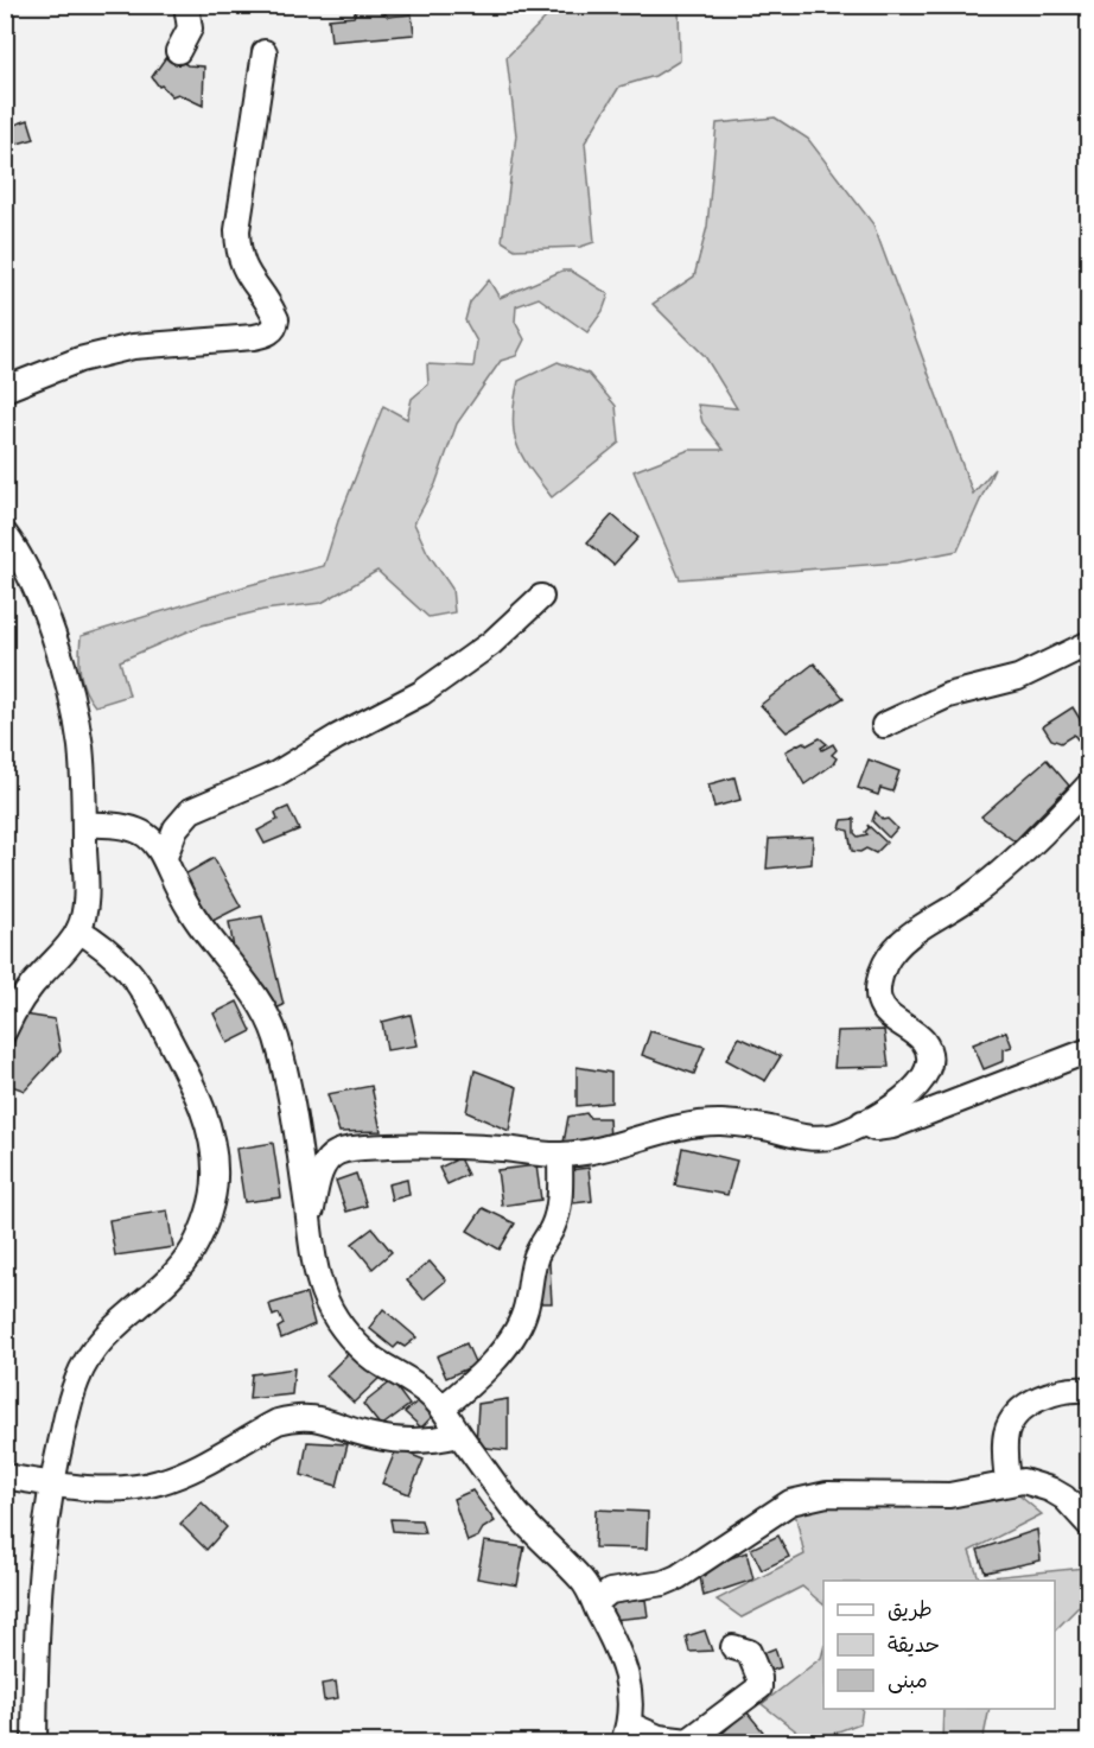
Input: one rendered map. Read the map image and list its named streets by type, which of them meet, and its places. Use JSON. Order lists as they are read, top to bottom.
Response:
{
  "legend": ["طريق", "حديقة", "مبنى"]
}
